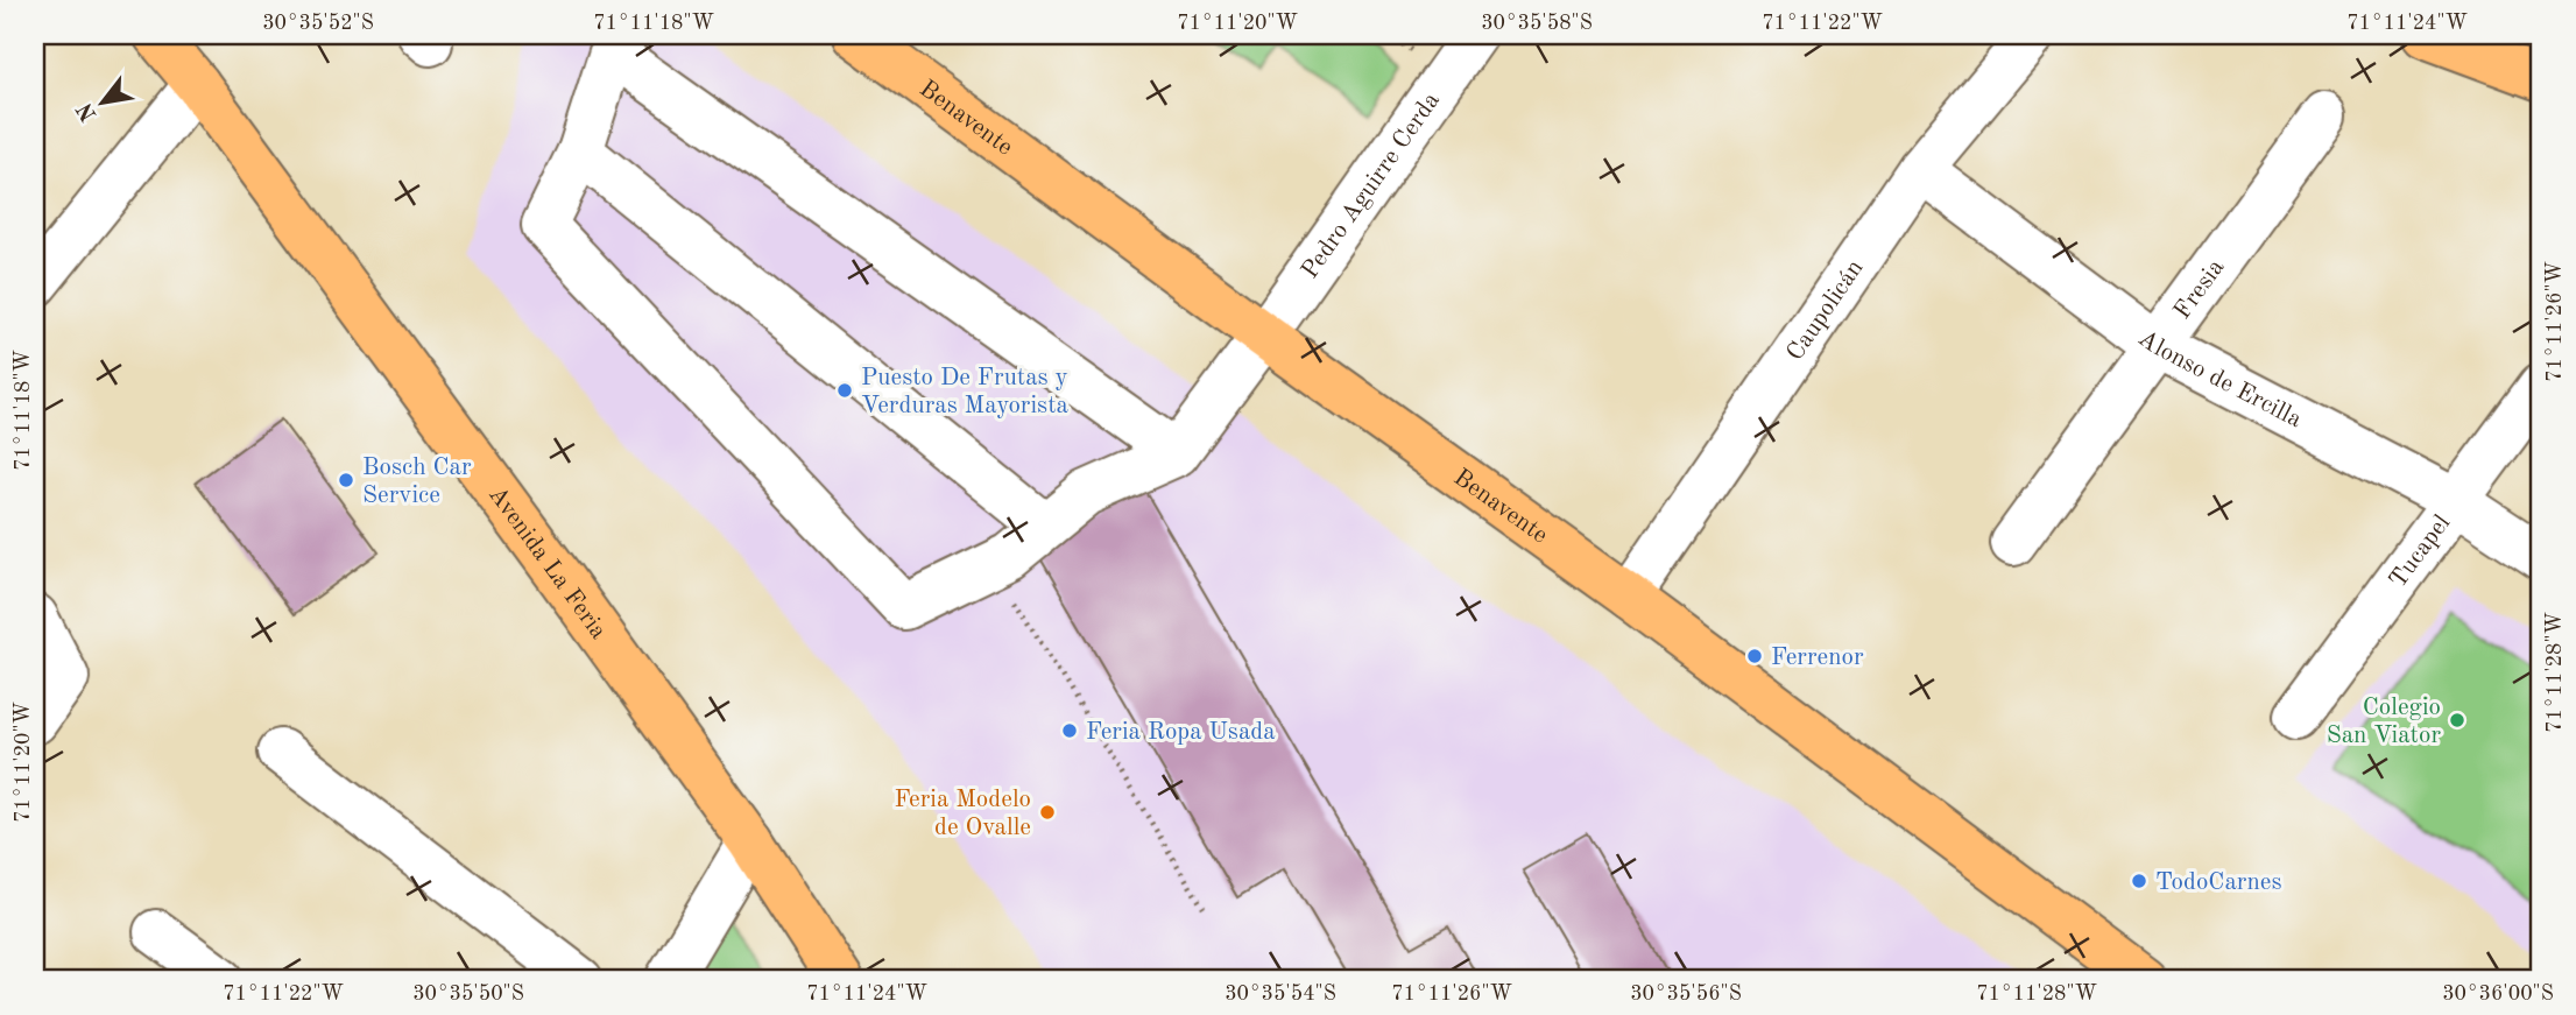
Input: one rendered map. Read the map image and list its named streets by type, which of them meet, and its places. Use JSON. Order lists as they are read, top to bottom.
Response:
{
  "streets": {
    "main road": ["Benavente", "Avenida La Feria"],
    "street": [
      "Pedro Aguirre Cerda",
      "Fresia",
      "Caupolicán",
      "Alonso de Ercilla",
      "Tucapel"
    ]
  },
  "crossings": [
    ["Benavente", "Pedro Aguirre Cerda"],
    ["Benavente", "Caupolicán"],
    ["Fresia", "Alonso de Ercilla"],
    ["Caupolicán", "Alonso de Ercilla"],
    ["Alonso de Ercilla", "Tucapel"]
  ],
  "places": [
    "Puesto De Frutas y Verduras Mayorista",
    "Bosch Car Service",
    "Ferrenor",
    "Colegio San Viator",
    "Feria Ropa Usada",
    "Feria Modelo de Ovalle",
    "TodoCarnes"
  ],
  "north": "bottom left",
  "coordinates": [
    "30°35'52\"S",
    "71°11'18\"W",
    "71°11'20\"W",
    "30°35'58\"S",
    "71°11'22\"W",
    "71°11'24\"W",
    "71°11'26\"W",
    "71°11'28\"W",
    "30°35'50\"S",
    "30°35'54\"S",
    "30°35'56\"S",
    "30°36'00\"S"
  ]
}
